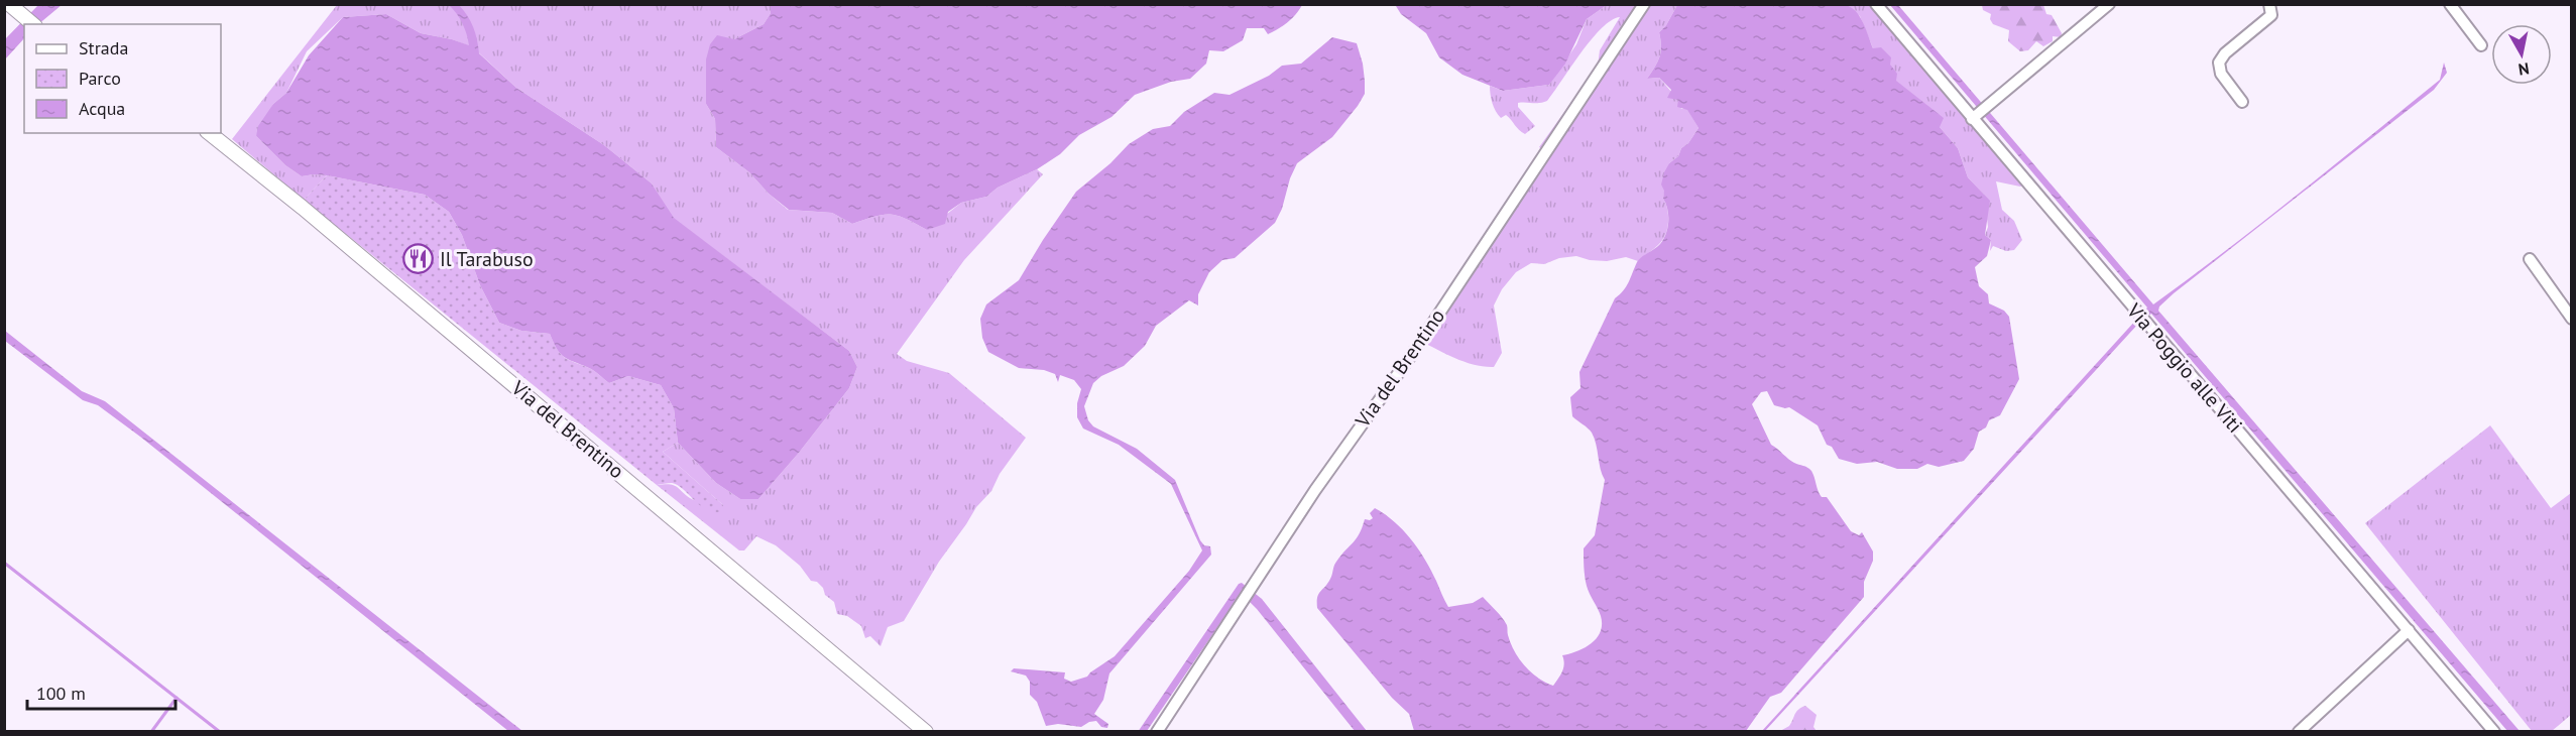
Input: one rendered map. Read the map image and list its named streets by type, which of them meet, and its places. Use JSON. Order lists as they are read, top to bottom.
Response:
{
  "streets": {
    "street": ["Via del Brentino", "Via Poggio alle Viti"]
  },
  "places": {
    "restaurant": ["Il Tarabuso"]
  },
  "legend": ["Strada", "Parco", "Acqua"],
  "scale_bar": "100 m",
  "north": "bottom"
}
